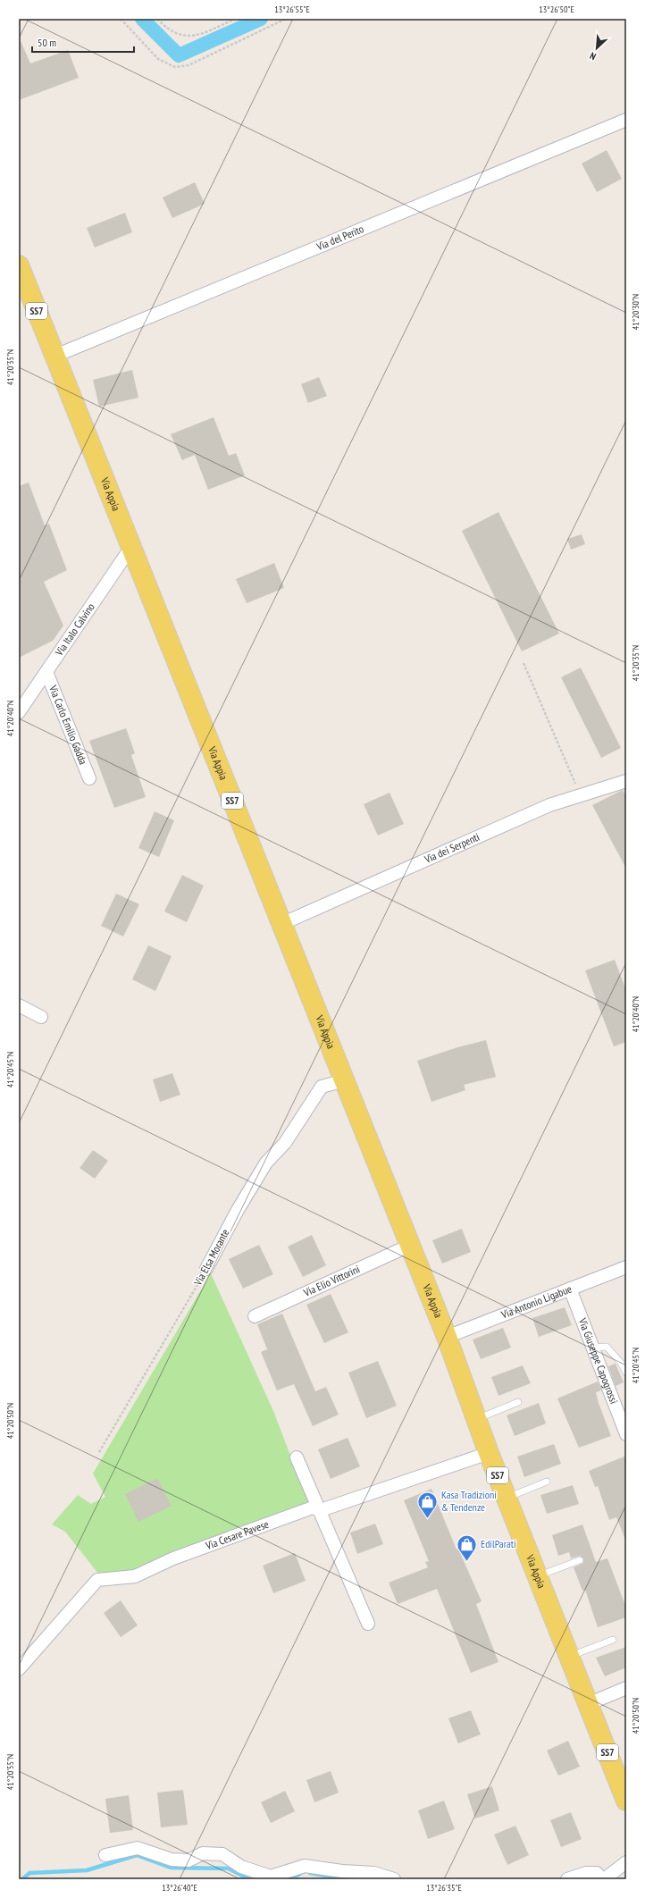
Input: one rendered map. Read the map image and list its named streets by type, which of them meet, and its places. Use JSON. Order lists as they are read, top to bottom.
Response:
{
  "streets": {
    "main road": ["SS7", "Via Appia"],
    "street": [
      "Via del Perito",
      "Via Italo Calvino",
      "Via Carlo Emilio Gadda",
      "Via dei Serpenti",
      "Via Elsa Morante",
      "Via Elio Vittorini",
      "Via Antonio Ligabue",
      "Via Giuseppe Capogrossi",
      "Via Cesare Pavese"
    ]
  },
  "crossings": [
    ["Via del Perito", "Via Appia"],
    ["Via Appia", "Via Italo Calvino"],
    ["Via Appia", "Via dei Serpenti"],
    ["Via Appia", "Via Elsa Morante"],
    ["Via Appia", "Via Elio Vittorini"],
    ["Via Appia", "Via Antonio Ligabue"],
    ["Via Appia", "Via Cesare Pavese"],
    ["Via Italo Calvino", "Via Carlo Emilio Gadda"],
    ["Via Antonio Ligabue", "Via Giuseppe Capogrossi"]
  ],
  "places": {
    "shop": ["Kasa Tradizioni & Tendenze", "EdilParati"]
  },
  "scale_bar": "50 m",
  "north": "bottom left",
  "coordinates": [
    "13°26'55\"E",
    "13°26'50\"E",
    "41°20'30\"N",
    "41°20'35\"N",
    "41°20'40\"N",
    "41°20'45\"N",
    "41°20'50\"N",
    "41°20'55\"N",
    "13°26'40\"E",
    "13°26'35\"E"
  ]
}
